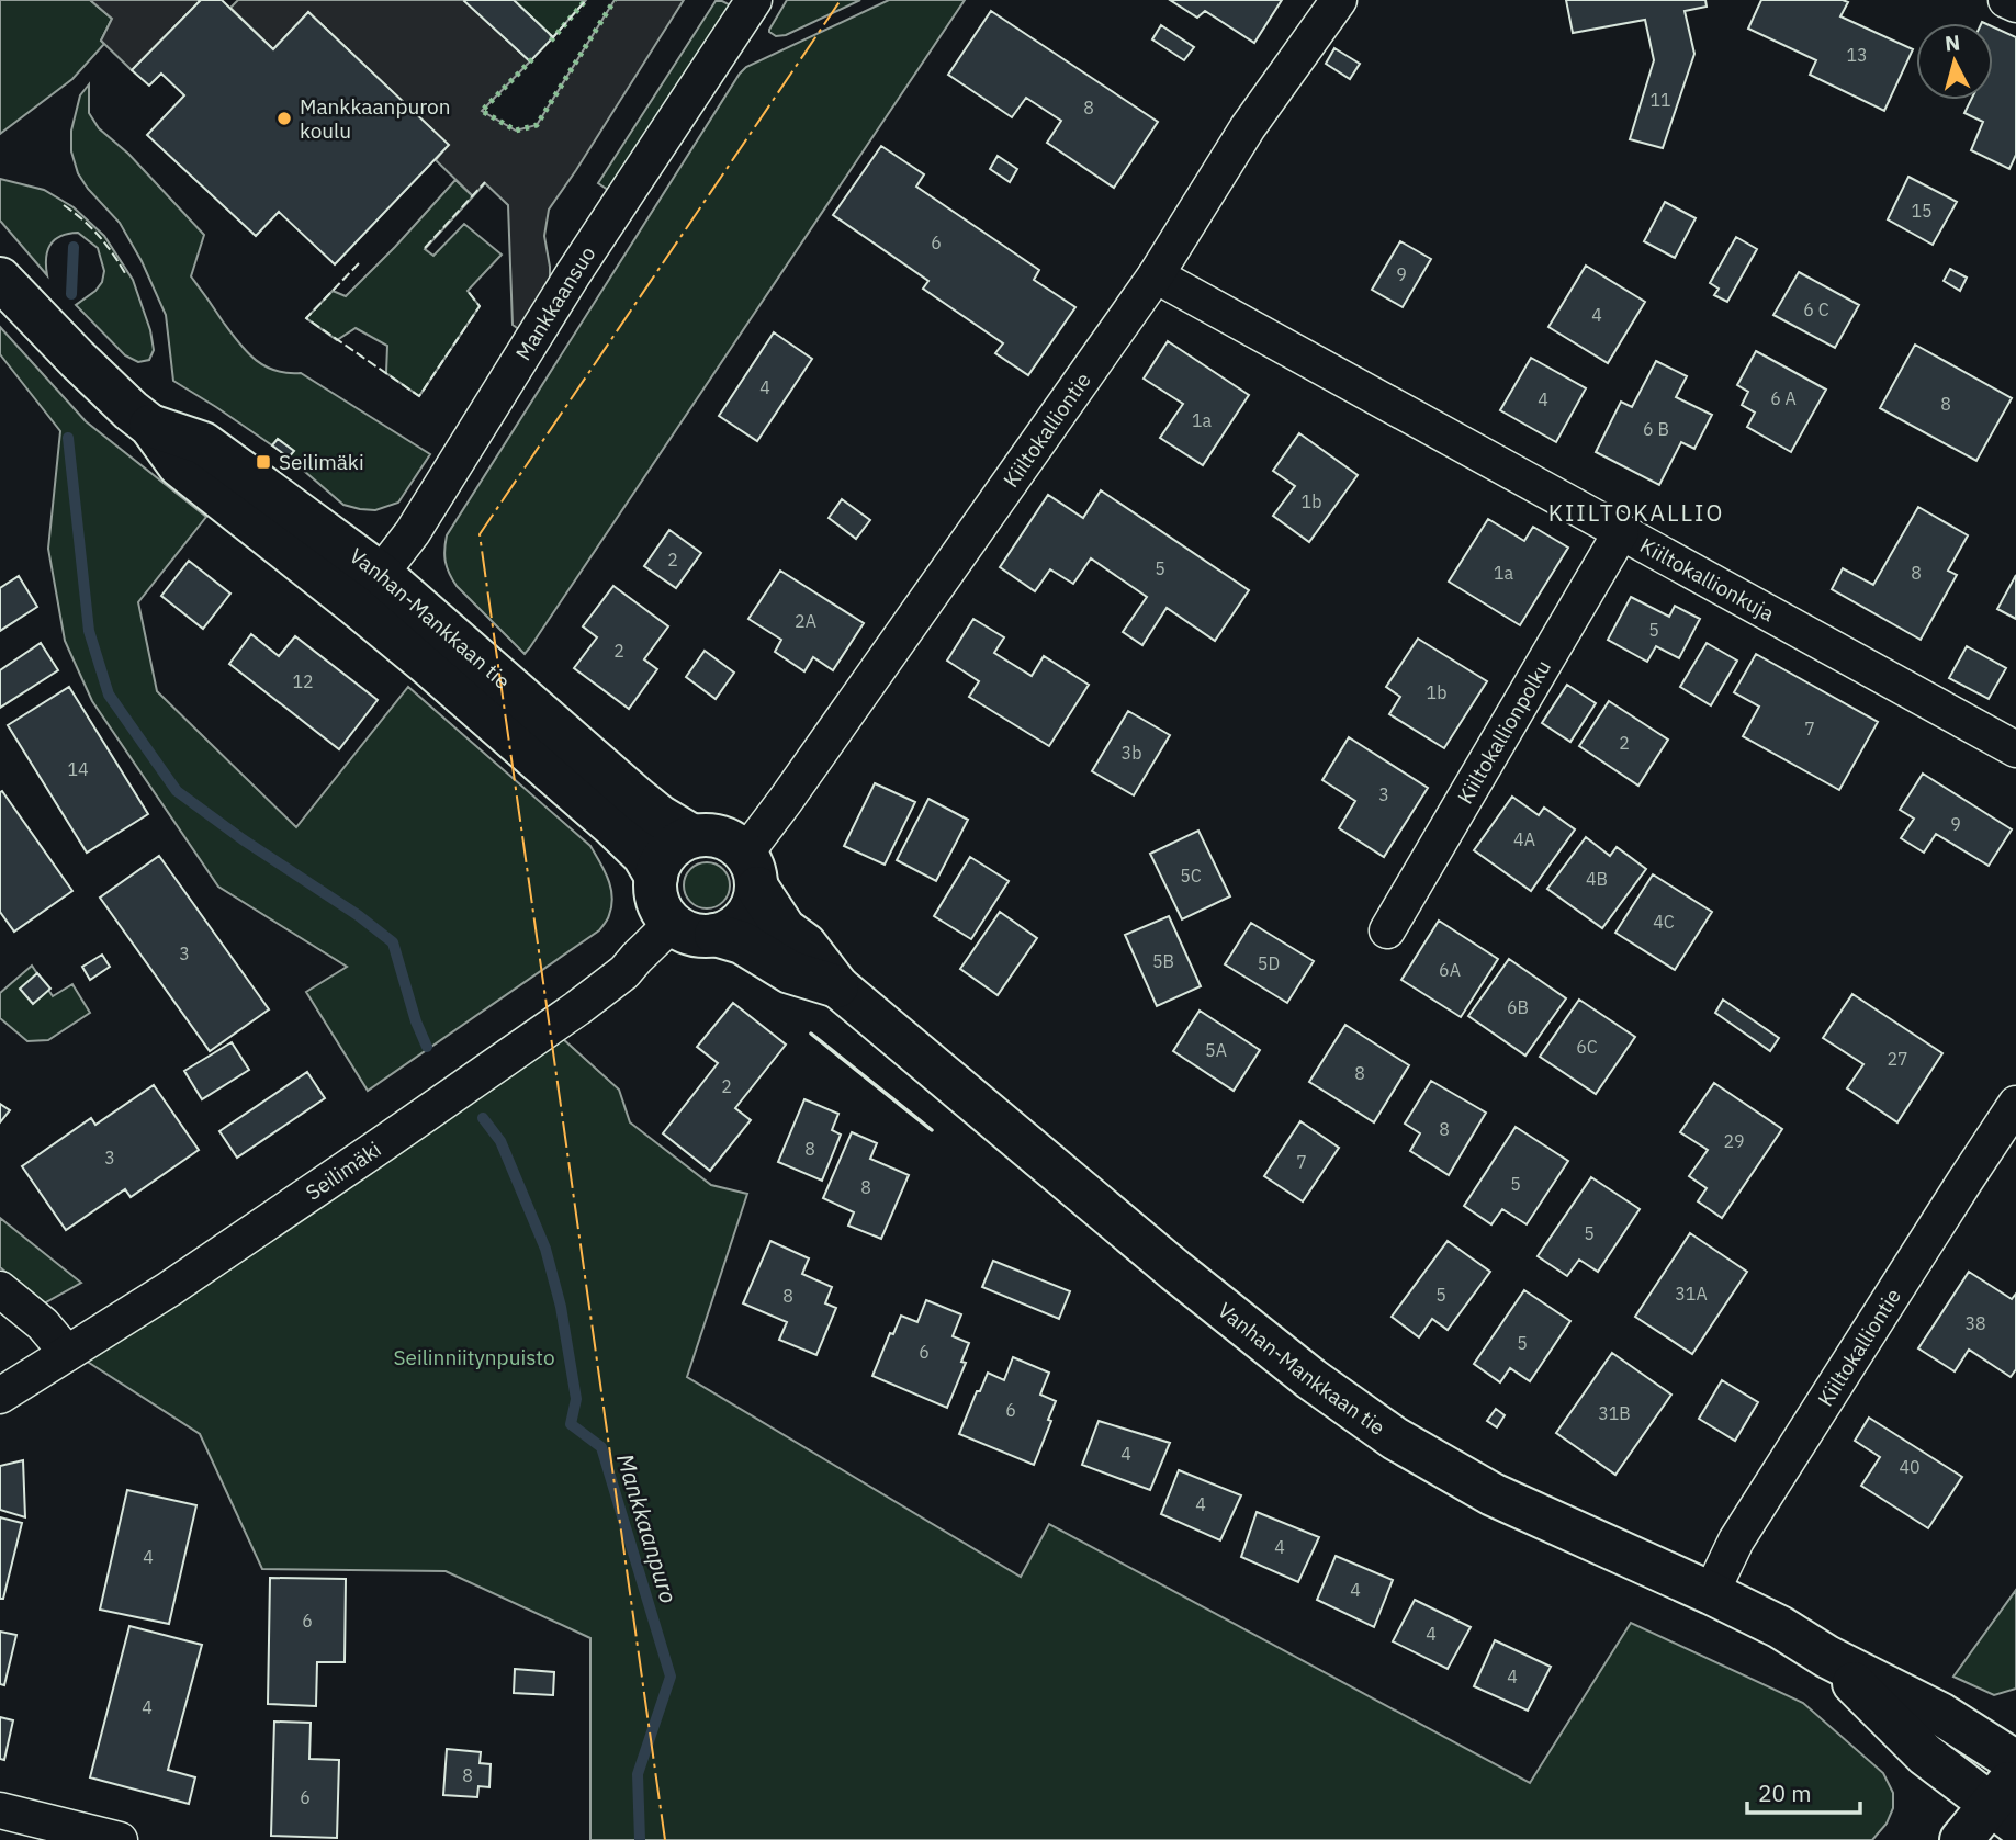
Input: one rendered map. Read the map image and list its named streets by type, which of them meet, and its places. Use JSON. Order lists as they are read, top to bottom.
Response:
{
  "streets": {
    "main road": ["Vanhan-Mankkaan tie"],
    "street": [
      "Mankkaansuo",
      "Kiiltokalliontie",
      "Kiiltokallionkuja",
      "Kiiltokallionpolku",
      "Seilimäki"
    ]
  },
  "crossings": [
    ["Mankkaansuo", "Vanhan-Mankkaan tie"],
    ["Kiiltokalliontie", "Kiiltokallionkuja"],
    ["Kiiltokalliontie", "Vanhan-Mankkaan tie"],
    ["Kiiltokalliontie", "Seilimäki"],
    ["Kiiltokallionkuja", "Kiiltokallionpolku"],
    ["Vanhan-Mankkaan tie", "Seilimäki"]
  ],
  "districts": ["KIILTOKALLIO"],
  "water": ["Mankkaanpuro"],
  "parks": ["Seilinniitynpuisto"],
  "places": {
    "other": ["Mankkaanpuron koulu"],
    "transit": ["Seilimäki"]
  },
  "house_numbers": [
    "13",
    "11",
    "8",
    "15",
    "6",
    "9",
    "6 C",
    "4",
    "4",
    "6 A",
    "4",
    "8",
    "1a",
    "6 B",
    "1b",
    "2",
    "5",
    "1a",
    "8",
    "2A",
    "5",
    "2",
    "12",
    "1b",
    "7",
    "2",
    "3b",
    "14",
    "3",
    "9",
    "4A",
    "5C",
    "4B",
    "4C",
    "3",
    "5B",
    "5D",
    "6A",
    "6B",
    "6C",
    "5A",
    "27",
    "8",
    "2",
    "8",
    "29",
    "8",
    "3",
    "7",
    "5",
    "8",
    "5",
    "31A",
    "5",
    "8",
    "38",
    "5",
    "6",
    "6",
    "31B",
    "4",
    "40",
    "4",
    "4",
    "4",
    "4",
    "6",
    "4",
    "4",
    "4",
    "8",
    "6"
  ],
  "scale_bar": "20 m",
  "north": "top"
}
